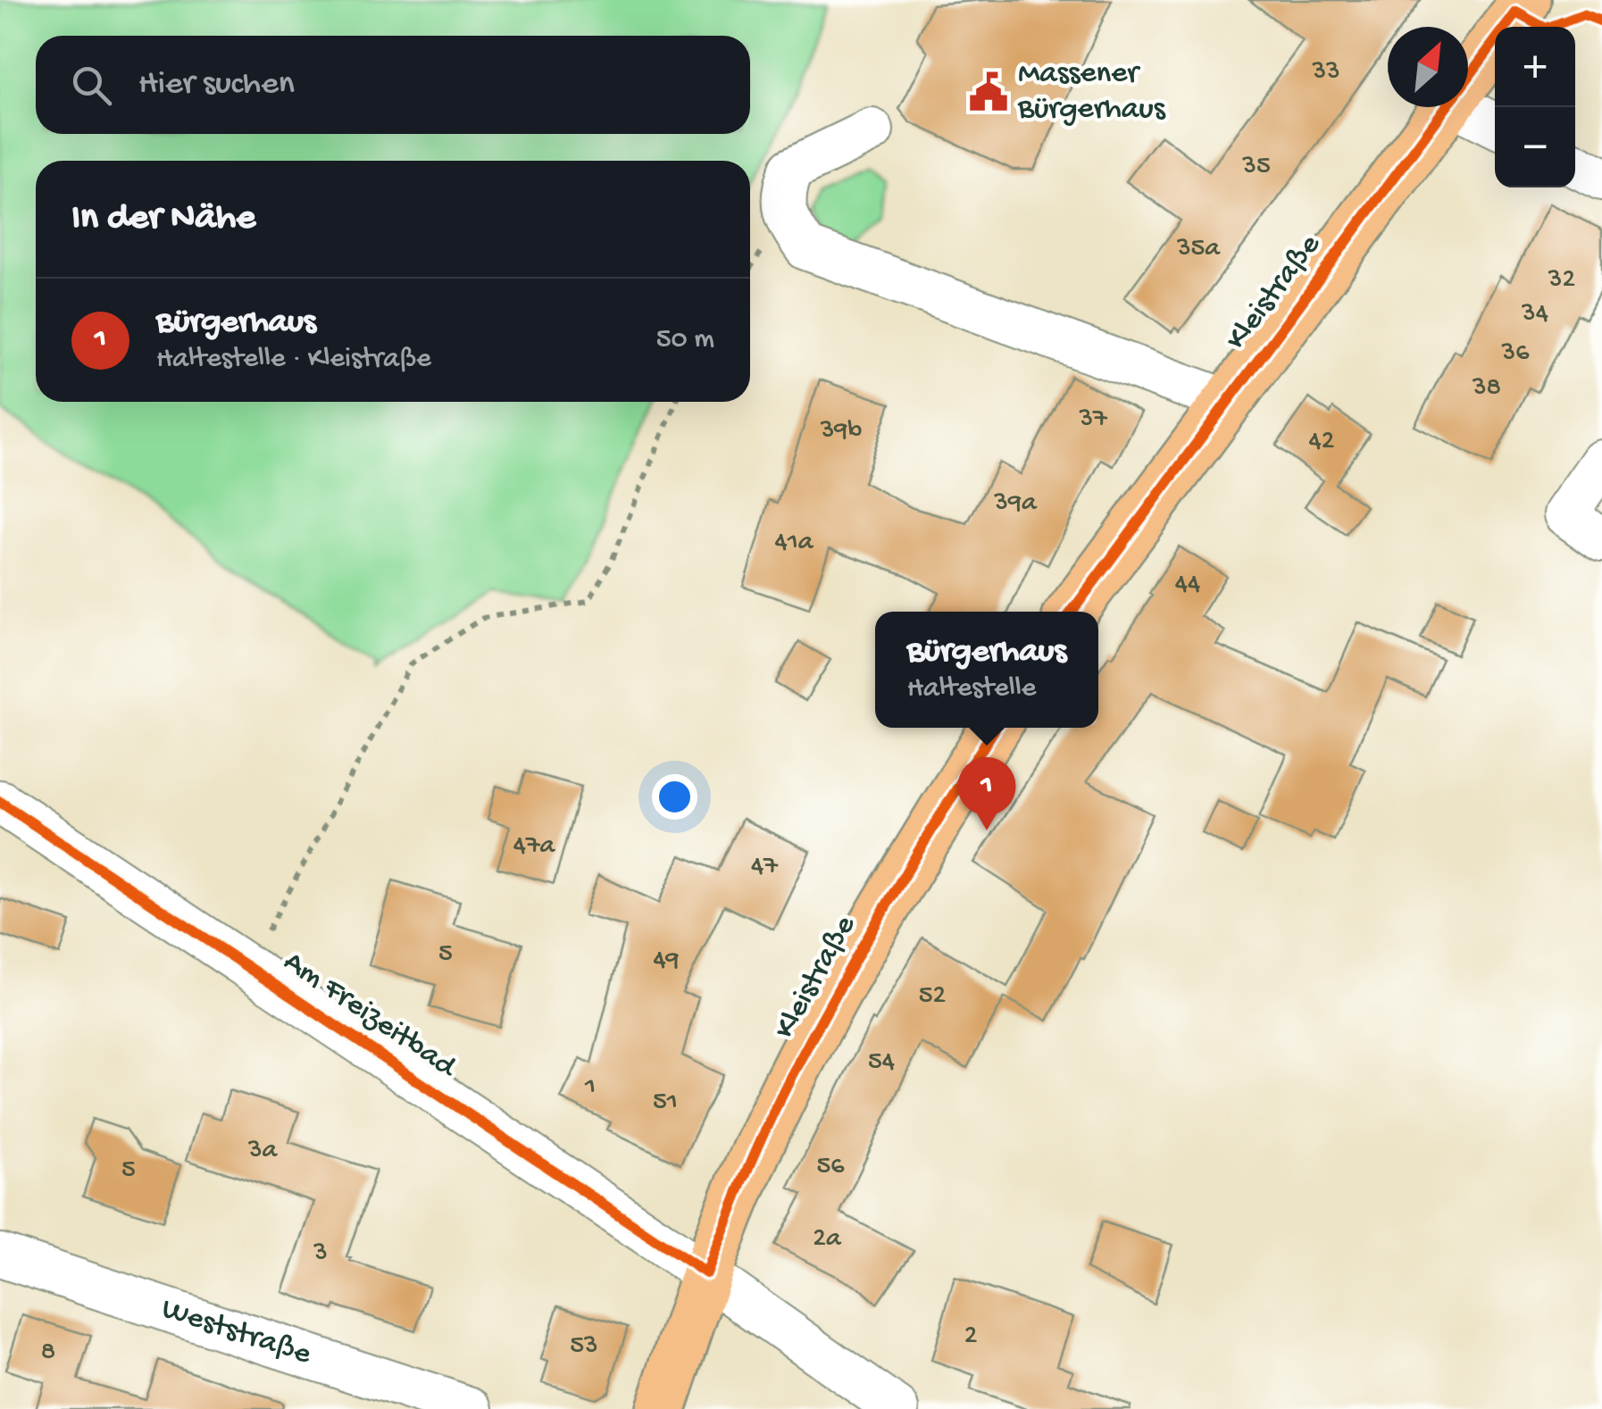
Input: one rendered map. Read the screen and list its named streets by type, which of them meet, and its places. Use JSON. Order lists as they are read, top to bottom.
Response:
{
  "streets": {
    "main road": ["Kleistraße"],
    "street": ["Am Freizeitbad", "Weststraße"]
  },
  "crossings": [
    ["Kleistraße", "Am Freizeitbad"]
  ],
  "places": {
    "public building": ["Massener Bürgerhaus"]
  },
  "house_numbers": [
    "33",
    "35",
    "35a",
    "32",
    "34",
    "36",
    "38",
    "37",
    "39b",
    "42",
    "39a",
    "41a",
    "44",
    "47a",
    "47",
    "5",
    "49",
    "52",
    "54",
    "1",
    "51",
    "3a",
    "56",
    "5",
    "2a",
    "3",
    "2",
    "53",
    "8"
  ],
  "north": "top right",
  "page": {
    "map_buttons": ["+", "−"],
    "search": "Hier suchen",
    "heading": "In der Nähe",
    "list": [
      {
        "mark": "1",
        "name": "Bürgerhaus",
        "note": "Haltestelle · Kleistraße",
        "value": "50 m"
      }
    ],
    "popup": ["Bürgerhaus", "Haltestelle"],
    "pins": "1"
  }
}
